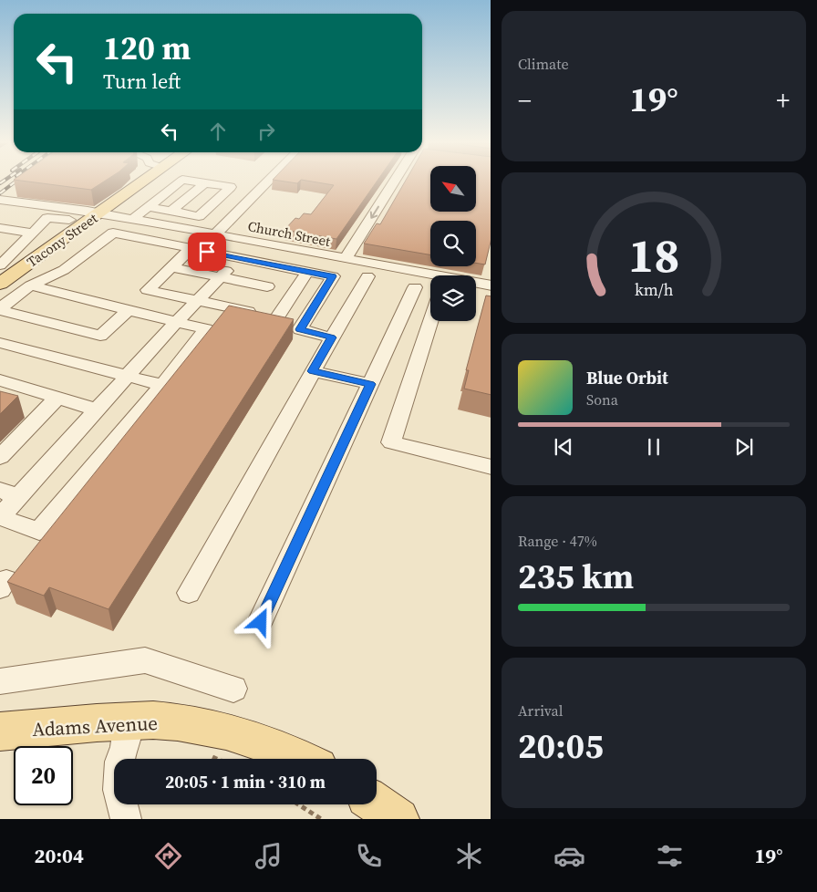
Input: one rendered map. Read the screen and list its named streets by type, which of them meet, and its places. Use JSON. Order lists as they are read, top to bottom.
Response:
{
  "streets": {
    "main road": ["Tacony Street", "Adams Avenue"],
    "street": ["Church Street"]
  },
  "crossings": [
    ["Church Street", "Tacony Street"]
  ],
  "north": "top left",
  "page": {
    "tile": [
      "Climate",
      ["Range · 47%", "235 km"],
      ["Arrival", "20:05"]
    ],
    "turn": ["120 m", "Turn left"],
    "heat": ["−", "19°", "+"],
    "song": ["Blue Orbit", "Sona"],
    "limit": "20",
    "trip": "20:05 · 1 min · 310 m",
    "tabs": ["20:04", "19°"],
    "gauge": ["18", "km/h"]
  }
}
